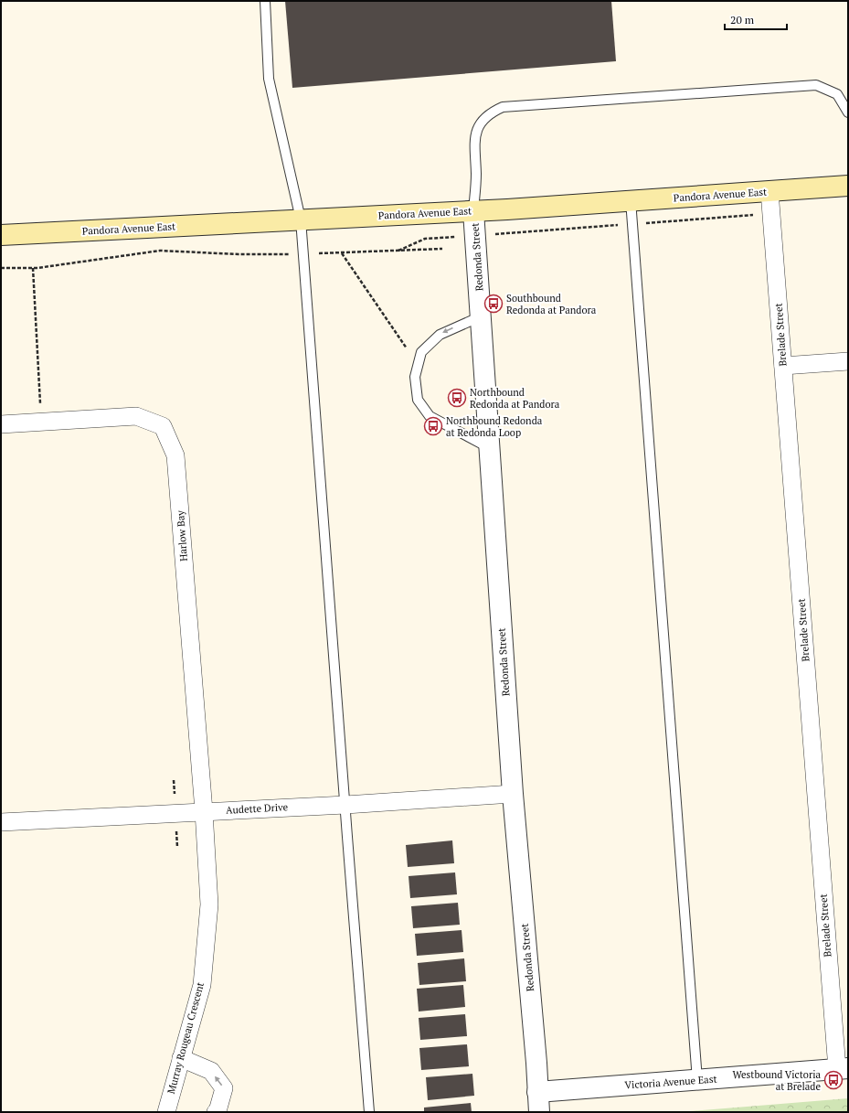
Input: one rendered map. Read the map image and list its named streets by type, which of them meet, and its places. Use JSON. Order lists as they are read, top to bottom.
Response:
{
  "streets": {
    "main road": ["Pandora Avenue East"],
    "street": [
      "Redonda Street",
      "Brelade Street",
      "Harlow Bay",
      "Audette Drive",
      "Murray Rougeau Crescent",
      "Victoria Avenue East"
    ]
  },
  "crossings": [
    ["Pandora Avenue East", "Redonda Street"],
    ["Pandora Avenue East", "Brelade Street"],
    ["Redonda Street", "Audette Drive"],
    ["Redonda Street", "Victoria Avenue East"],
    ["Brelade Street", "Victoria Avenue East"],
    ["Harlow Bay", "Audette Drive"],
    ["Harlow Bay", "Murray Rougeau Crescent"],
    ["Audette Drive", "Murray Rougeau Crescent"]
  ],
  "places": {
    "bus stop": [
      "Southbound Redonda at Pandora",
      "Northbound Redonda at Pandora",
      "Northbound Redonda at Redonda Loop",
      "Westbound Victoria at Brelade"
    ]
  },
  "scale_bar": "20 m"
}
